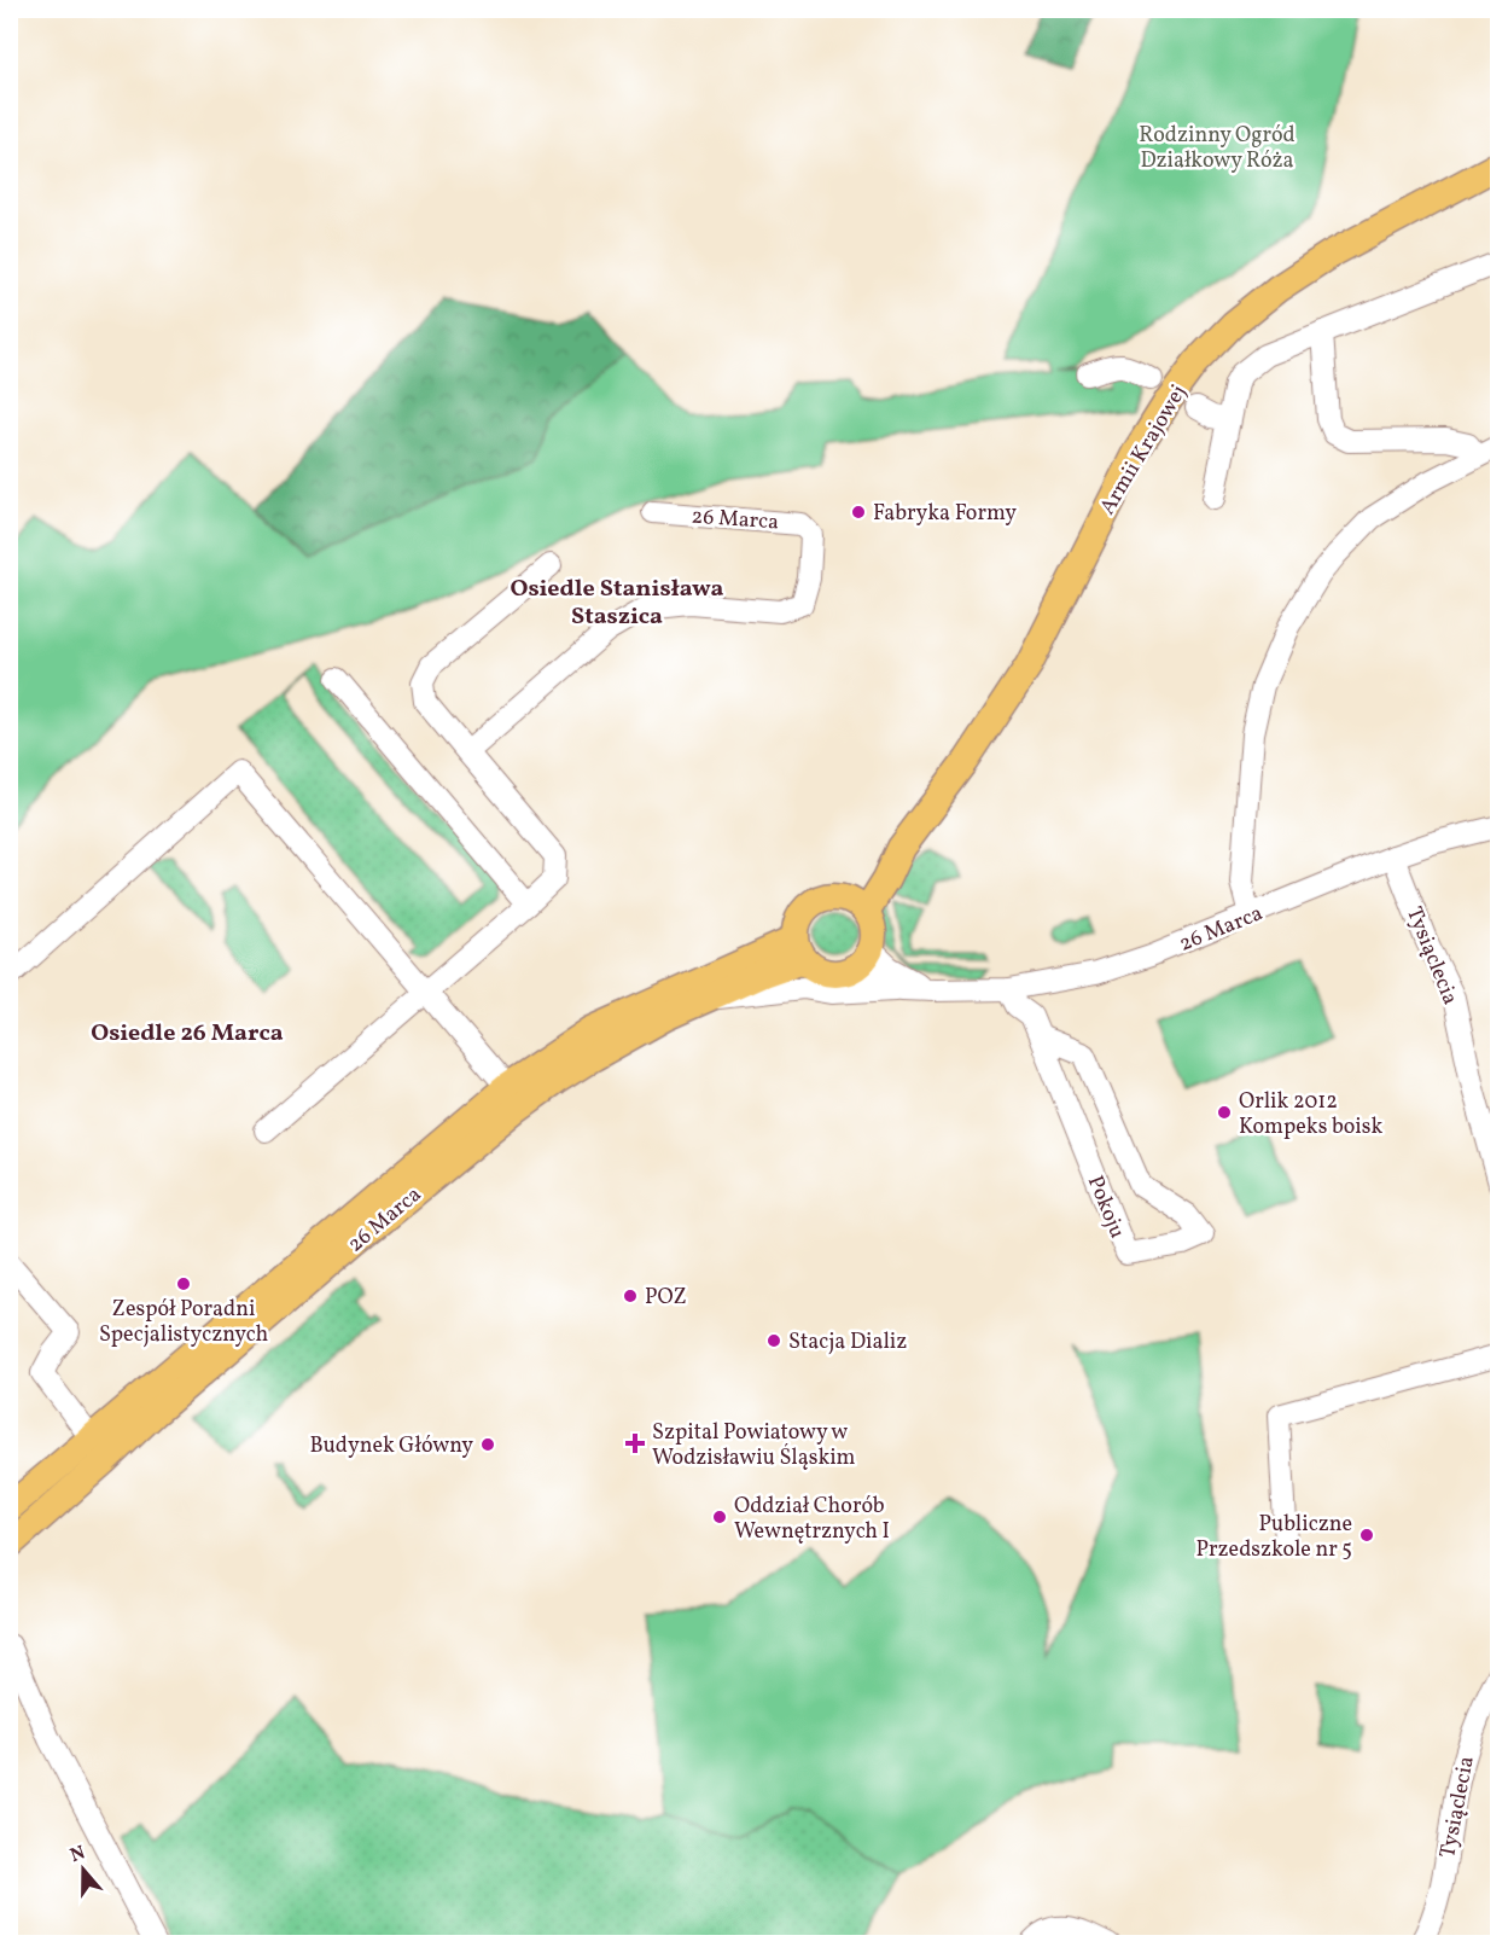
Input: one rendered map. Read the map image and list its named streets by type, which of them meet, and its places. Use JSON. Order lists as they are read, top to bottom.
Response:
{
  "streets": {
    "main road": ["Armii Krajowej", "26 Marca"],
    "street": ["Tysiąclecia", "Pokoju"]
  },
  "crossings": [
    ["Armii Krajowej", "26 Marca"],
    ["26 Marca", "Tysiąclecia"],
    ["26 Marca", "Pokoju"]
  ],
  "districts": ["Osiedle Stanisława Staszica", "Osiedle 26 Marca"],
  "parks": ["Rodzinny Ogród Działkowy Róża"],
  "places": {
    "other": [
      "Fabryka Formy",
      "Orlik 2012 Kompeks boisk",
      "Zespół Poradni Specjalistycznych",
      "POZ",
      "Stacja Dializ",
      "Budynek Główny",
      "Oddział Chorób Wewnętrznych I",
      "Publiczne Przedszkole nr 5"
    ],
    "health": ["Szpital Powiatowy w Wodzisławiu Śląskim"]
  },
  "north": "top"
}
